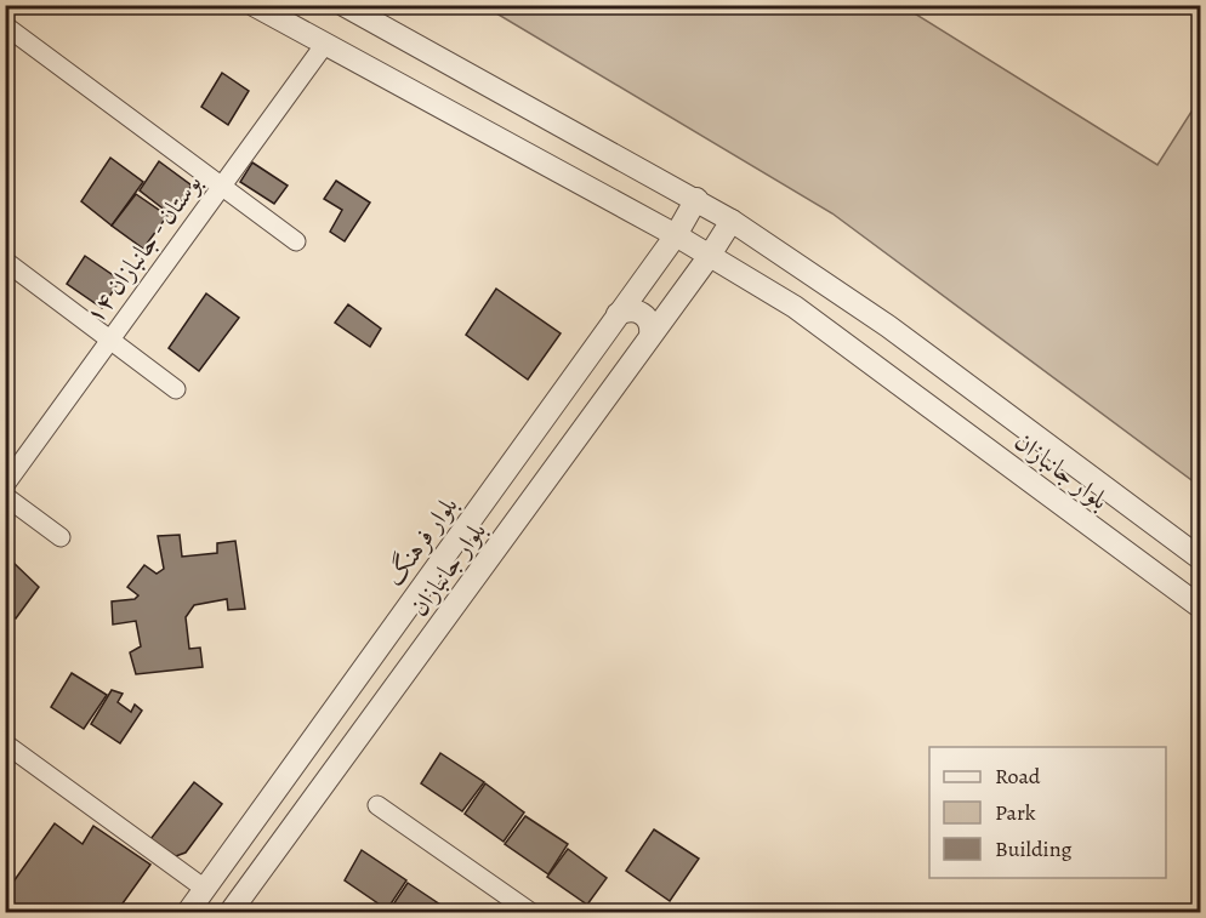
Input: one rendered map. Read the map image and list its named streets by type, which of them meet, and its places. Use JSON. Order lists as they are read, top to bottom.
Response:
{
  "streets": {
    "street": ["بوستان - جانبازان ۱۴", "بلوار جانبازان", "بلوار فرهنگ"]
  },
  "crossings": [
    ["بوستان - جانبازان ۱۴", "بلوار جانبازان"],
    ["بلوار جانبازان", "بلوار فرهنگ"]
  ],
  "legend": ["Road", "Park", "Building"]
}
